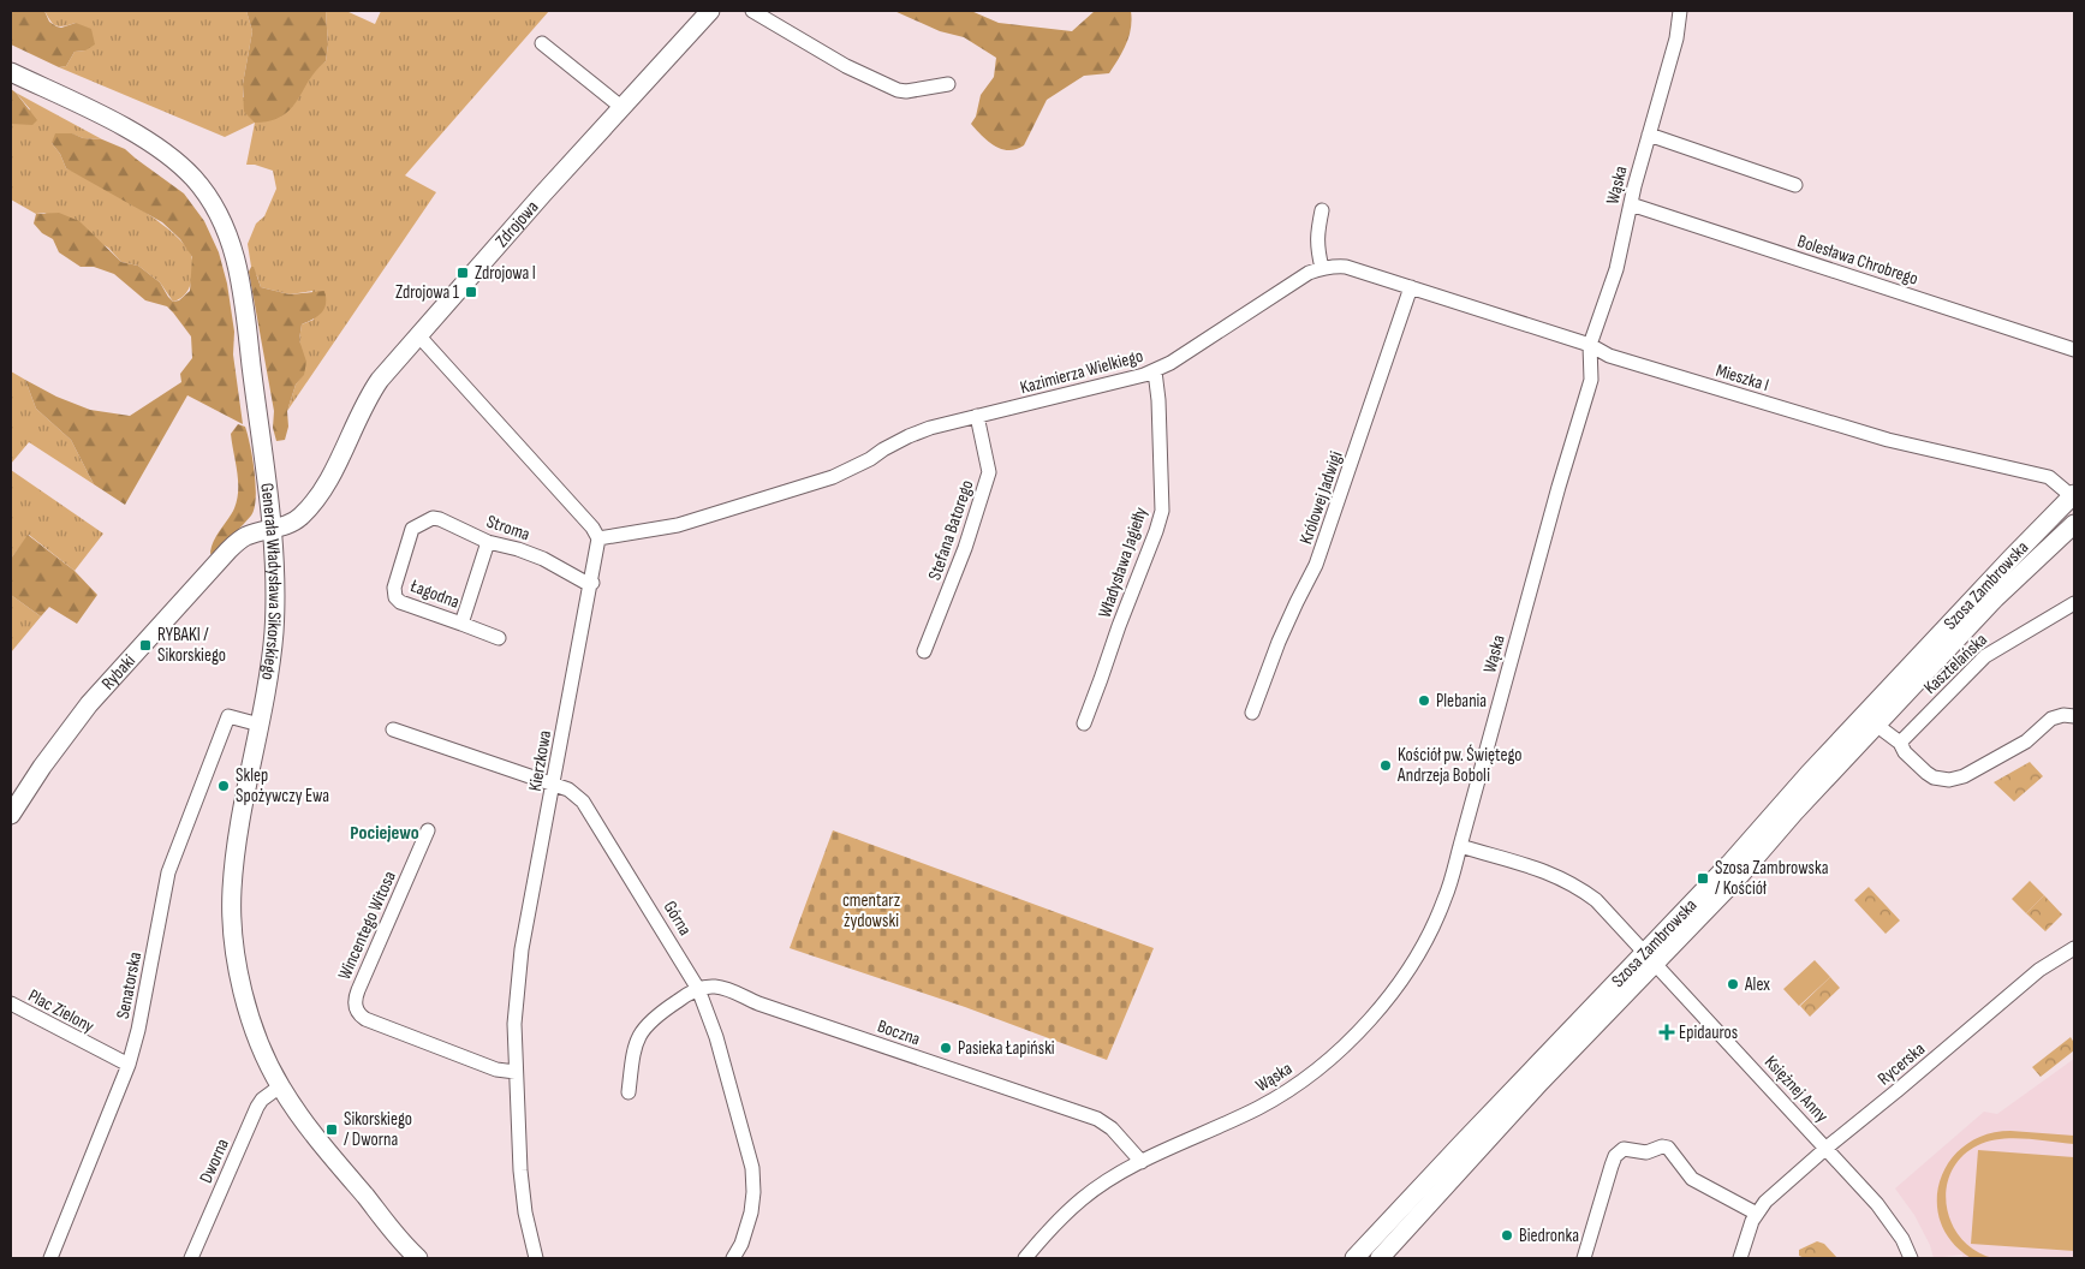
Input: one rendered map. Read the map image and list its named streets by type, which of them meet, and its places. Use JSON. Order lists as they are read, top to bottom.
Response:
{
  "streets": {
    "street": [
      "Wąska",
      "Zdrojowa",
      "Bolesława Chrobrego",
      "Kazimierza Wielkiego",
      "Mieszka I",
      "Królowej Jadwigi",
      "Stroma",
      "Stefana Batorego",
      "Władysława Jagiełły",
      "Generała Władysława Sikorskiego",
      "Szosa Zambrowska",
      "Łagodna",
      "Kasztelańska",
      "Rybaki",
      "Kierzkowa",
      "Górna",
      "Wincentego Witosa",
      "Senatorska",
      "Plac Zielony",
      "Boczna",
      "Rycerska",
      "Księżnej Anny",
      "Dworna"
    ]
  },
  "crossings": [
    ["Wąska", "Bolesława Chrobrego"],
    ["Wąska", "Kazimierza Wielkiego"],
    ["Wąska", "Mieszka I"],
    ["Wąska", "Boczna"],
    ["Wąska", "Księżnej Anny"],
    ["Zdrojowa", "Generała Władysława Sikorskiego"],
    ["Zdrojowa", "Rybaki"],
    ["Kazimierza Wielkiego", "Mieszka I"],
    ["Kazimierza Wielkiego", "Królowej Jadwigi"],
    ["Kazimierza Wielkiego", "Stefana Batorego"],
    ["Kazimierza Wielkiego", "Władysława Jagiełły"],
    ["Kazimierza Wielkiego", "Kierzkowa"],
    ["Mieszka I", "Szosa Zambrowska"],
    ["Stroma", "Łagodna"],
    ["Stroma", "Kierzkowa"],
    ["Generała Władysława Sikorskiego", "Rybaki"],
    ["Generała Władysława Sikorskiego", "Senatorska"],
    ["Generała Władysława Sikorskiego", "Dworna"],
    ["Szosa Zambrowska", "Księżnej Anny"],
    ["Kierzkowa", "Górna"],
    ["Kierzkowa", "Wincentego Witosa"],
    ["Górna", "Boczna"],
    ["Senatorska", "Plac Zielony"],
    ["Rycerska", "Księżnej Anny"]
  ],
  "districts": ["Pociejewo"],
  "parks": ["cmentarz żydowski"],
  "places": {
    "transit": [
      "Zdrojowa I",
      "Zdrojowa 1",
      "RYBAKI / Sikorskiego",
      "Szosa Zambrowska / Kościół",
      "Sikorskiego / Dworna"
    ],
    "other": [
      "Plebania",
      "Kościół pw. Świętego Andrzeja Boboli",
      "Sklep Spożywczy Ewa",
      "Alex",
      "Pasieka Łapiński",
      "Biedronka"
    ],
    "health": ["Epidauros"]
  }
}
